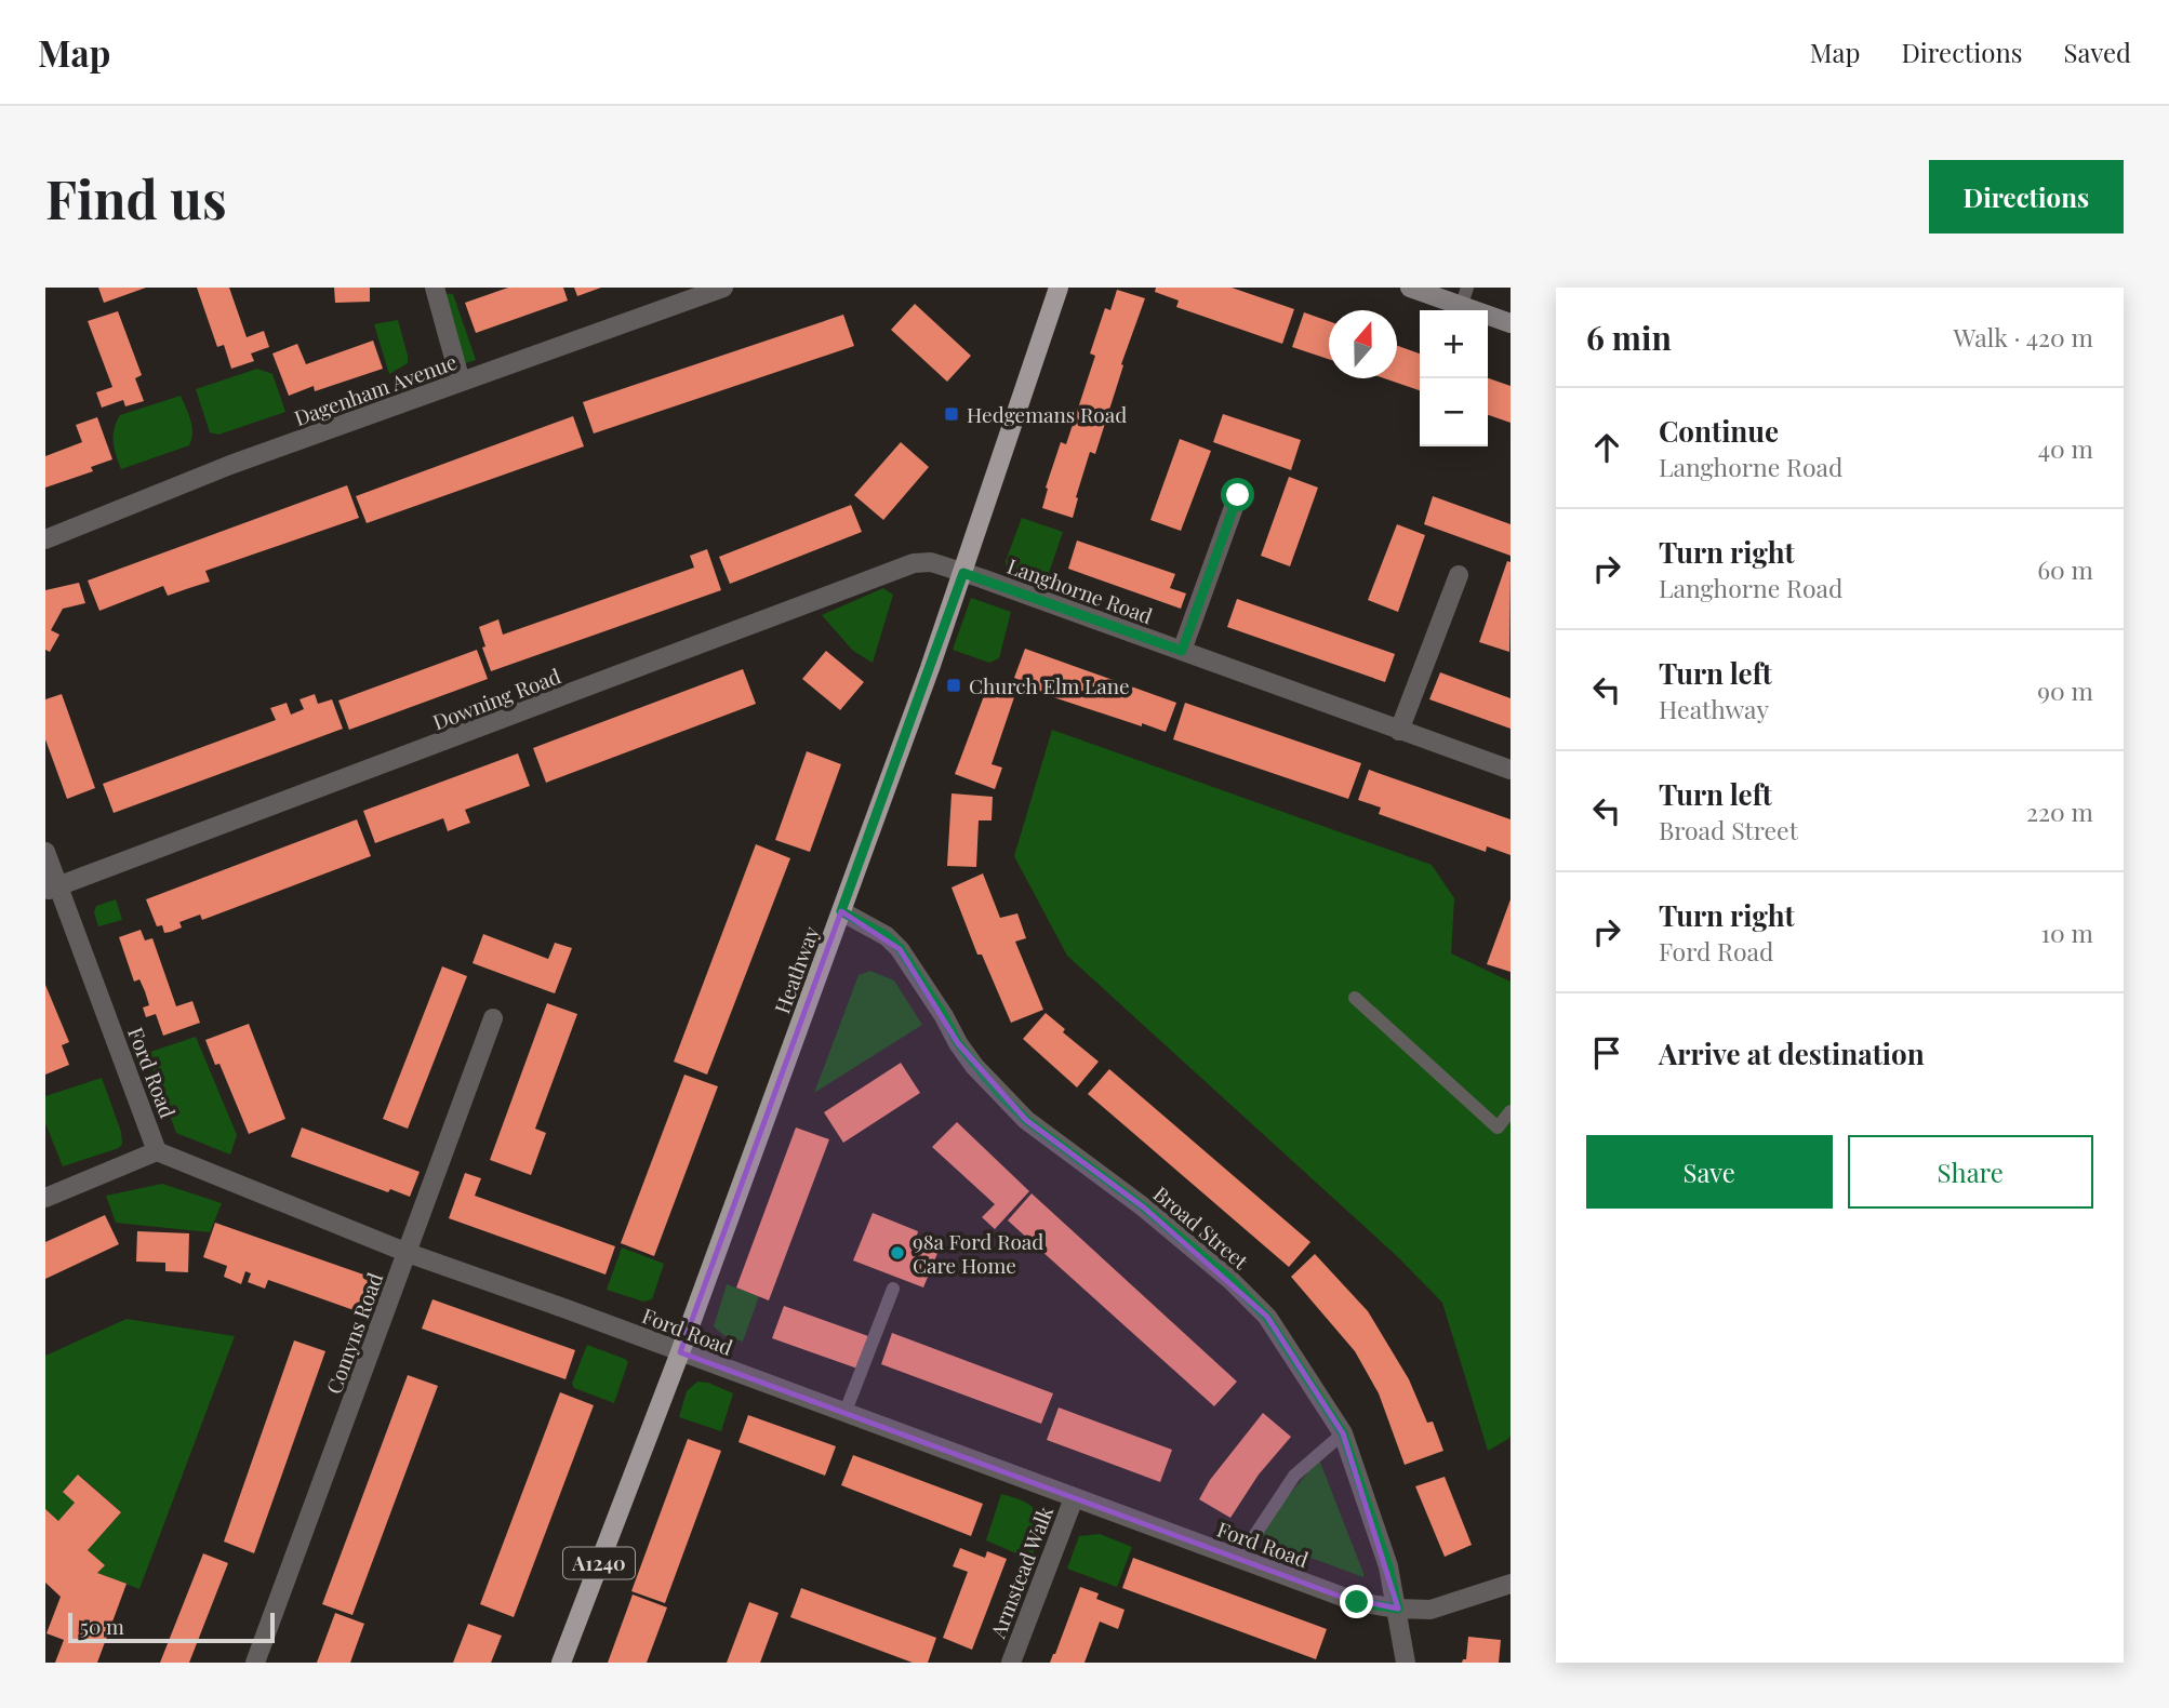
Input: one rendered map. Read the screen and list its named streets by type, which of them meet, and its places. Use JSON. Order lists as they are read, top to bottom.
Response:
{
  "streets": {
    "main road": ["Heathway", "A1240"],
    "street": [
      "Dagenham Avenue",
      "Langhorne Road",
      "Downing Road",
      "Ford Road",
      "Broad Street",
      "Comyns Road",
      "Armstead Walk"
    ]
  },
  "crossings": [
    ["Langhorne Road", "Downing Road"],
    ["Langhorne Road", "Heathway"],
    ["Downing Road", "Heathway"],
    ["Downing Road", "Ford Road"],
    ["Heathway", "Ford Road"],
    ["Heathway", "Broad Street"],
    ["Ford Road", "Broad Street"],
    ["Ford Road", "Comyns Road"],
    ["Ford Road", "Armstead Walk"]
  ],
  "places": {
    "transit": ["Hedgemans Road", "Church Elm Lane"],
    "other": ["98a Ford Road Care Home"]
  },
  "scale_bar": "50 m",
  "north": "top",
  "page": {
    "header": "Map",
    "nav": ["Map", "Directions", "Saved"],
    "buttons": [
      "Directions",
      ["Save", "Share"]
    ],
    "title": "Find us",
    "heading": ["6 min", "Walk · 420 m"],
    "map_buttons": ["+", "−"],
    "list": [
      ["Continue", "Langhorne Road", "40 m"],
      ["Turn right", "Langhorne Road", "60 m"],
      ["Turn left", "Heathway", "90 m"],
      ["Turn left", "Broad Street", "220 m"],
      ["Turn right", "Ford Road", "10 m"],
      "Arrive at destination"
    ],
    "scale": "50 m"
  }
}
